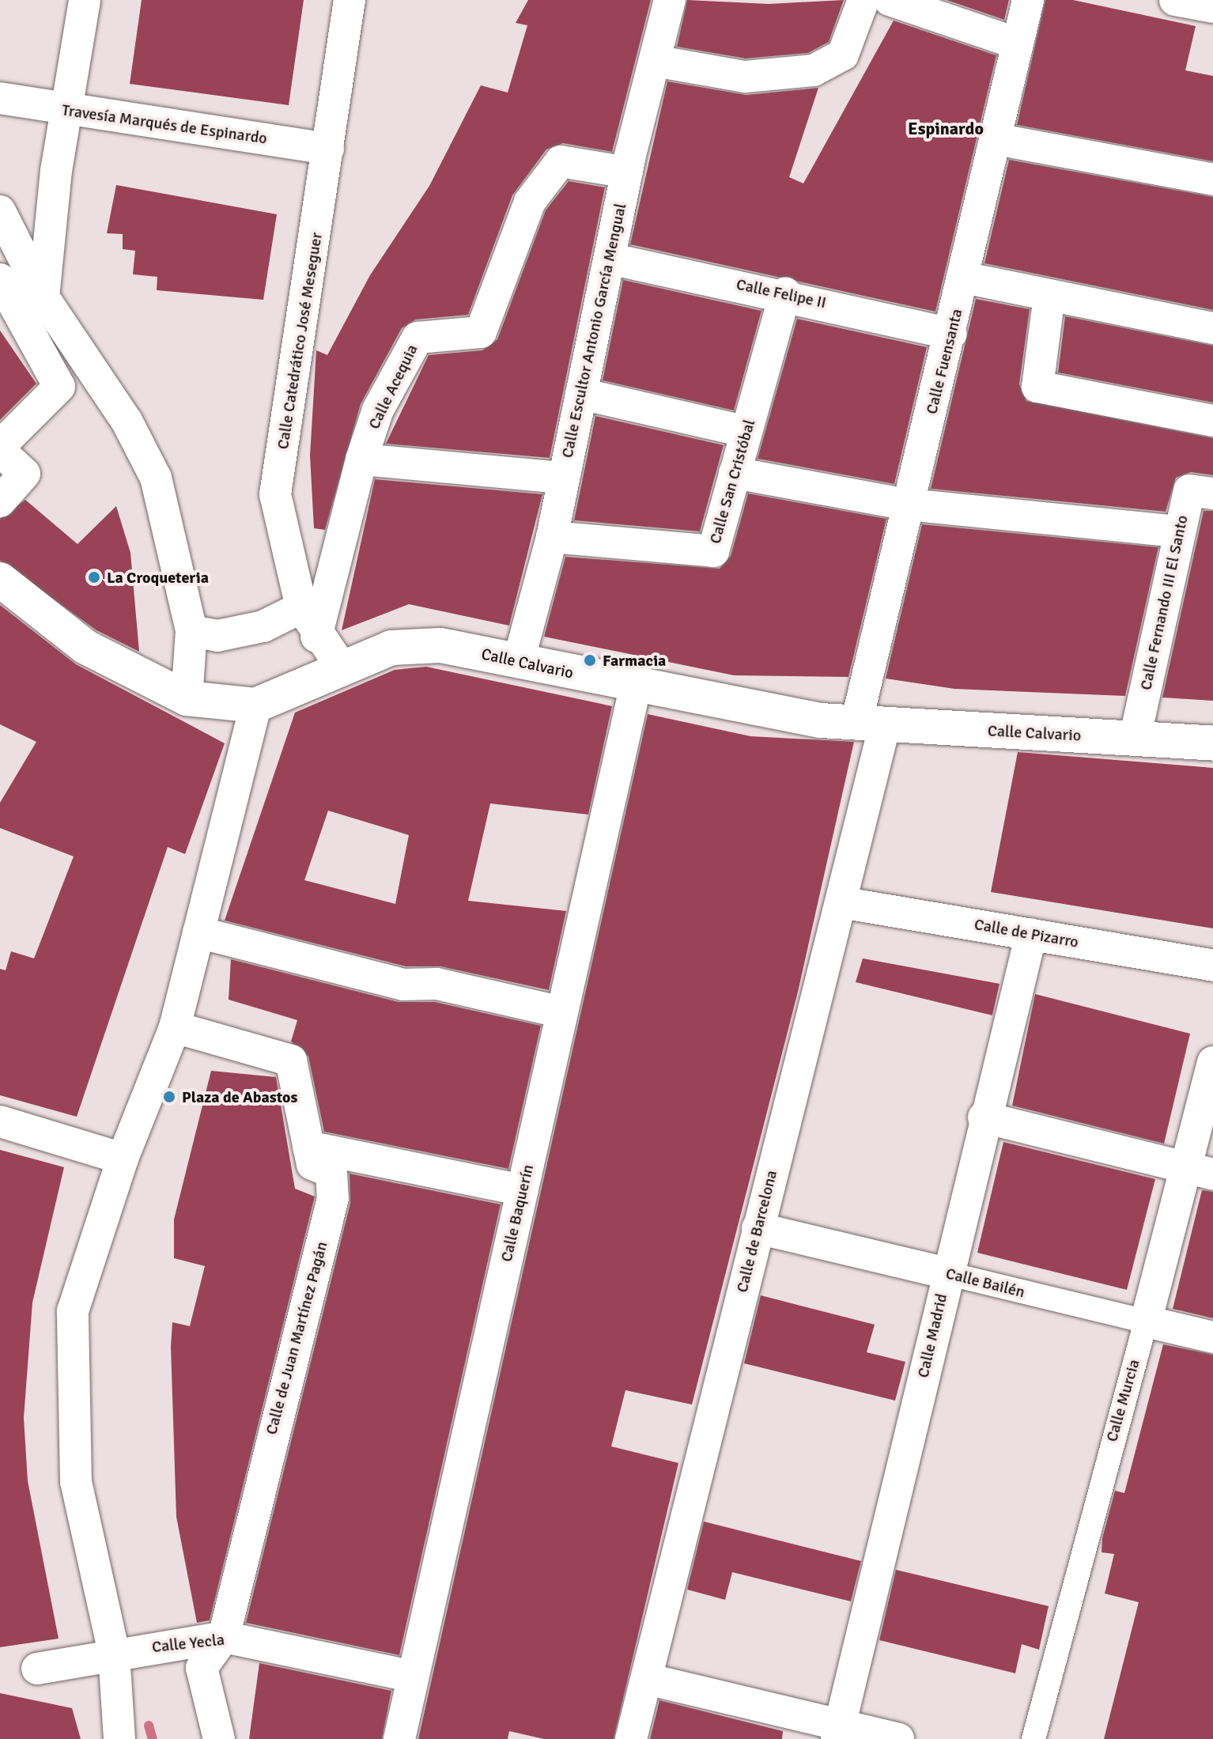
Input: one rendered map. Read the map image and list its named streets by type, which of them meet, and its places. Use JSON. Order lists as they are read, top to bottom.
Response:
{
  "streets": {
    "main road": ["Calle Calvario"],
    "street": [
      "Travesía Marqués de Espinardo",
      "Calle Felipe II",
      "Calle Escultor Antonio García Mengual",
      "Calle Catedrático José Meseguer",
      "Calle Fuensanta",
      "Calle Acequia",
      "Calle San Cristóbal",
      "Calle Fernando III El Santo",
      "Calle de Pizarro",
      "Calle Baquerín",
      "Calle de Barcelona",
      "Calle Bailén",
      "Calle Madrid",
      "Calle de Juan Martínez Pagán",
      "Calle Murcia",
      "Calle Yecla"
    ]
  },
  "crossings": [
    ["Travesía Marqués de Espinardo", "Calle Catedrático José Meseguer"],
    ["Calle Felipe II", "Calle Escultor Antonio García Mengual"],
    ["Calle Felipe II", "Calle Fuensanta"],
    ["Calle Felipe II", "Calle San Cristóbal"],
    ["Calle Escultor Antonio García Mengual", "Calle Acequia"],
    ["Calle Escultor Antonio García Mengual", "Calle San Cristóbal"],
    ["Calle Escultor Antonio García Mengual", "Calle Calvario"],
    ["Calle Catedrático José Meseguer", "Calle Acequia"],
    ["Calle Catedrático José Meseguer", "Calle Calvario"],
    ["Calle Fuensanta", "Calle Calvario"],
    ["Calle Fuensanta", "Calle de Barcelona"],
    ["Calle Fernando III El Santo", "Calle Calvario"],
    ["Calle Calvario", "Calle Baquerín"],
    ["Calle Calvario", "Calle de Barcelona"],
    ["Calle de Pizarro", "Calle de Barcelona"],
    ["Calle de Pizarro", "Calle Madrid"],
    ["Calle Baquerín", "Calle Yecla"],
    ["Calle de Barcelona", "Calle Bailén"],
    ["Calle Bailén", "Calle Madrid"],
    ["Calle Bailén", "Calle Murcia"],
    ["Calle de Juan Martínez Pagán", "Calle Yecla"]
  ],
  "districts": ["Espinardo"],
  "places": ["La Croqueteria", "Farmacia", "Plaza de Abastos"]
}
